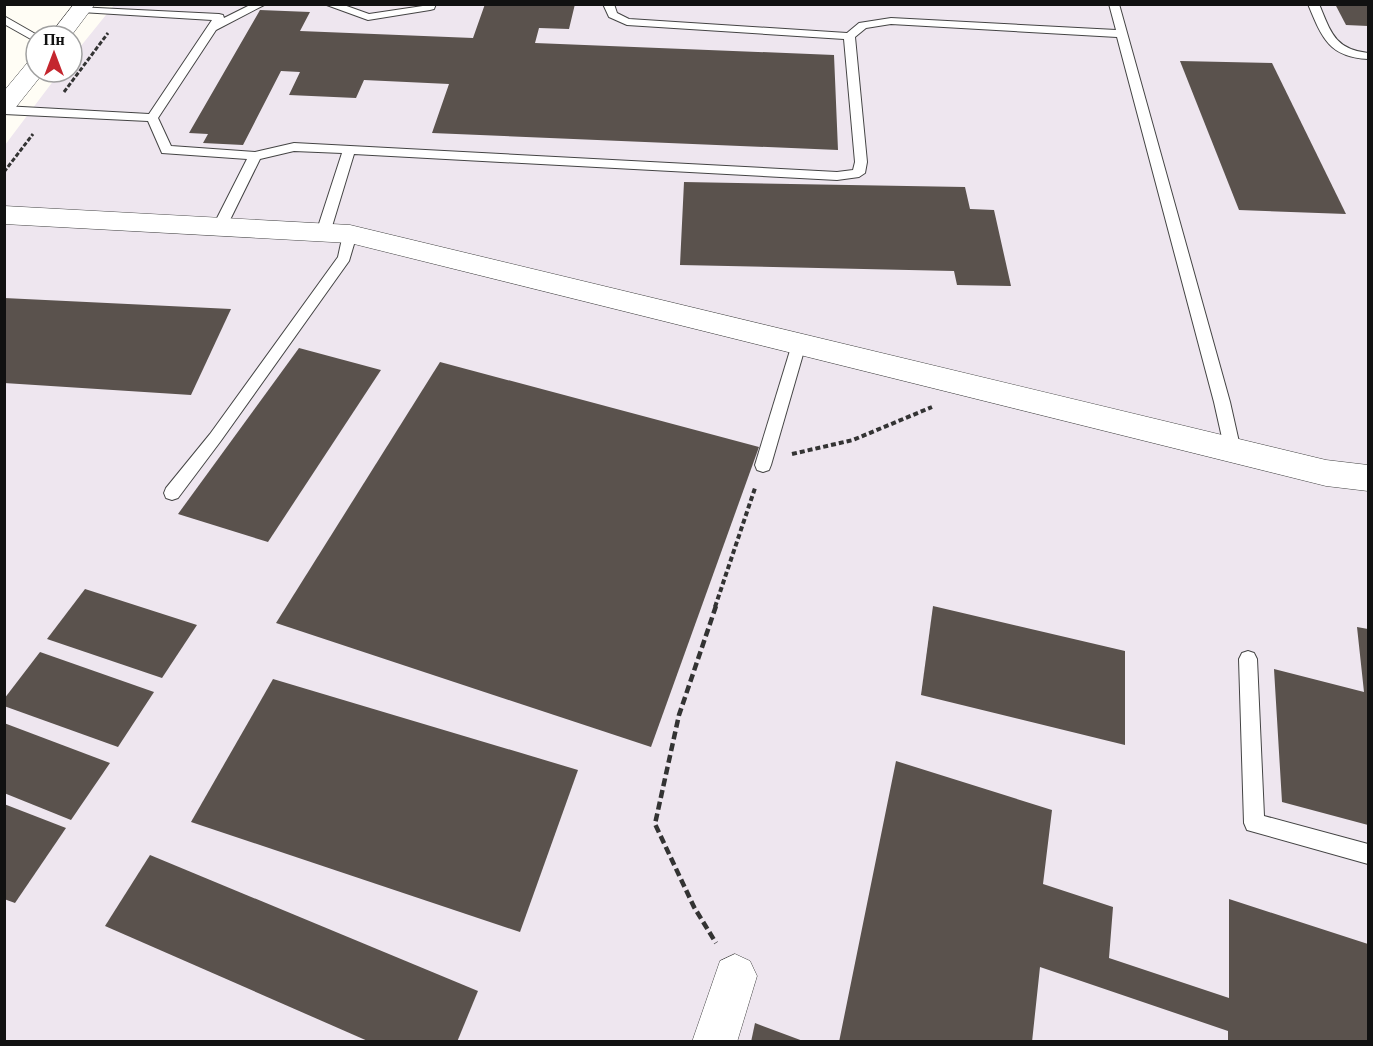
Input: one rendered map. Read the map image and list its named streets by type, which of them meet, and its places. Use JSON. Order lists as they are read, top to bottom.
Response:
{
  "north": "top"
}
